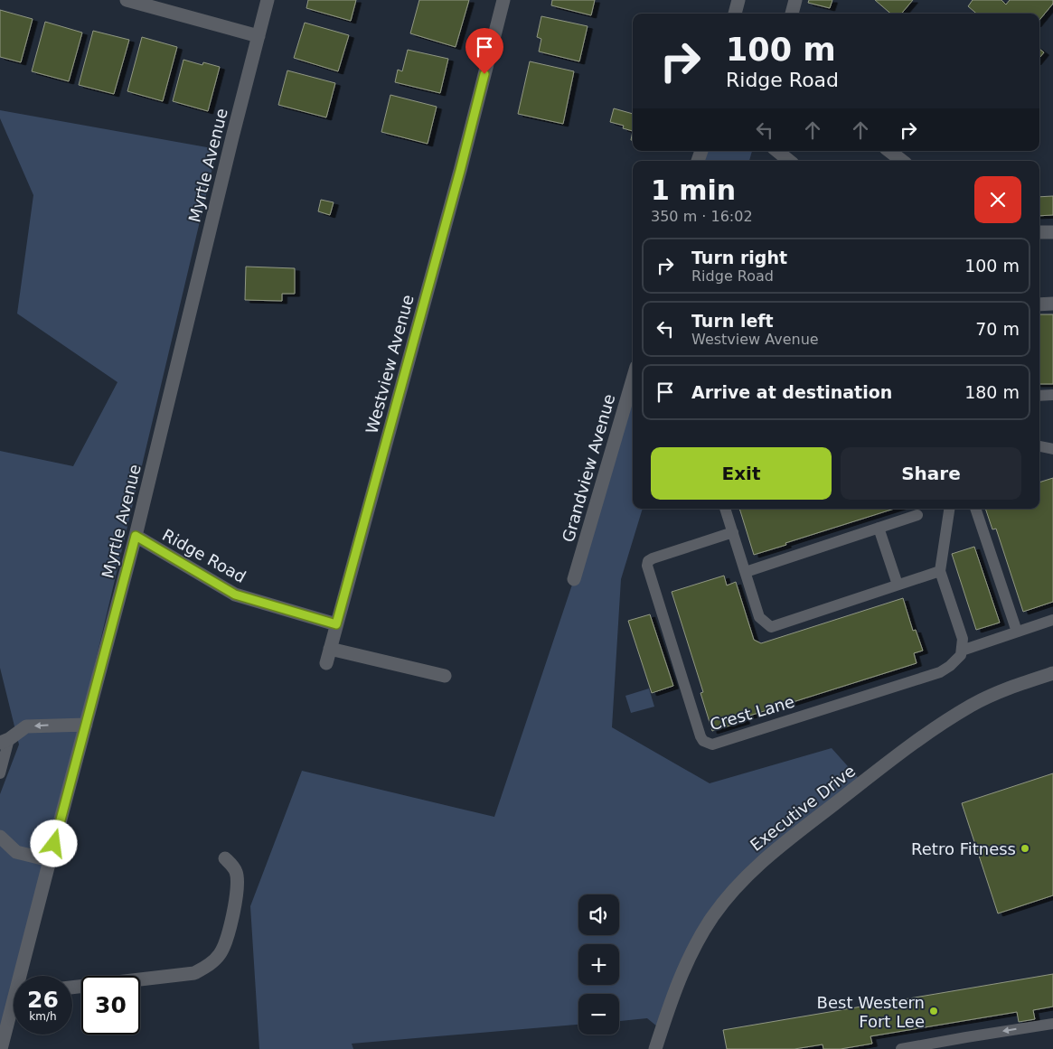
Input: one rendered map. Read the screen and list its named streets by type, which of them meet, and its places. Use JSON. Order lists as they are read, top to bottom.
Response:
{
  "streets": {
    "street": [
      "Myrtle Avenue",
      "Westview Avenue",
      "Grandview Avenue",
      "Ridge Road",
      "Executive Drive"
    ],
    "lane": ["Crest Lane"]
  },
  "crossings": [
    ["Myrtle Avenue", "Ridge Road"],
    ["Westview Avenue", "Ridge Road"]
  ],
  "places": ["Retro Fitness", "Best Western Fort Lee"],
  "page": {
    "turn": ["100 m", "Ridge Road"],
    "heading": ["1 min", "350 m · 16:02"],
    "list": [
      {
        "name": "Turn right",
        "note": "Ridge Road",
        "value": "100 m"
      },
      {
        "name": "Turn left",
        "note": "Westview Avenue",
        "value": "70 m"
      },
      {
        "name": "Arrive at destination",
        "value": "180 m"
      }
    ],
    "buttons": ["Exit", "Share"],
    "map_buttons": ["+", "−"],
    "speed": "26 km/h",
    "limit": "30"
  }
}
